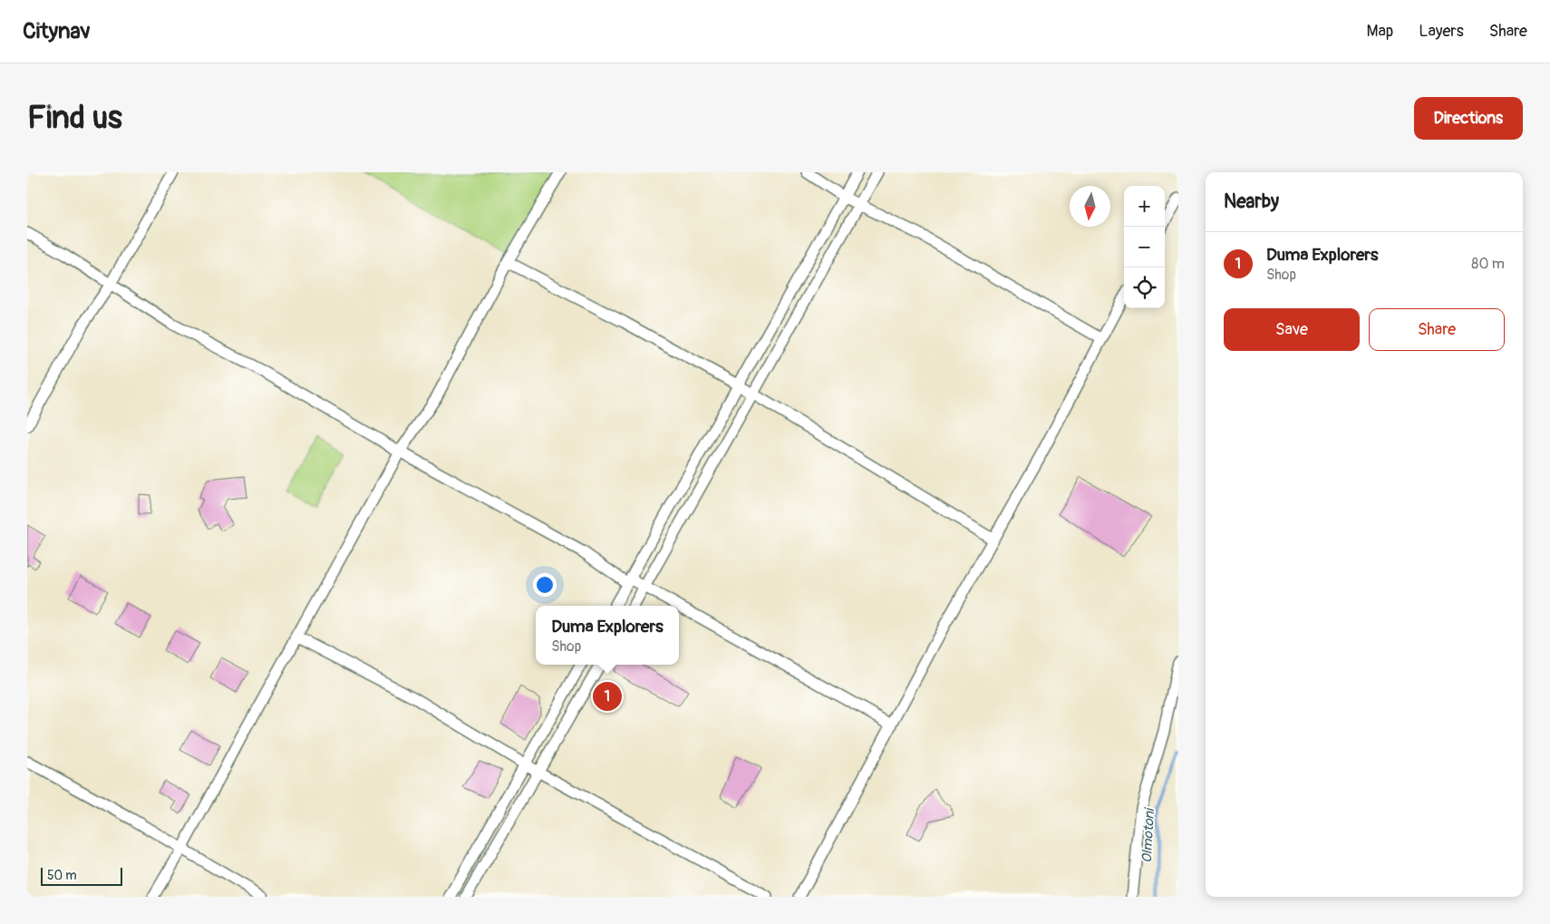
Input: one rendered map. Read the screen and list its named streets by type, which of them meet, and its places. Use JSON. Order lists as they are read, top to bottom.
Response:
{
  "water": ["Olmotoni"],
  "scale_bar": "50 m",
  "north": "bottom",
  "page": {
    "header": "Citynav",
    "nav": ["Map", "Layers", "Share"],
    "buttons": [
      "Directions",
      ["Save", "Share"]
    ],
    "title": "Find us",
    "heading": "Nearby",
    "map_buttons": ["+", "−"],
    "list": [
      {
        "mark": "1",
        "name": "Duma Explorers",
        "note": "Shop",
        "value": "80 m"
      }
    ],
    "popup": ["Duma Explorers", "Shop"],
    "pins": "1",
    "scale": "50 m"
  }
}
